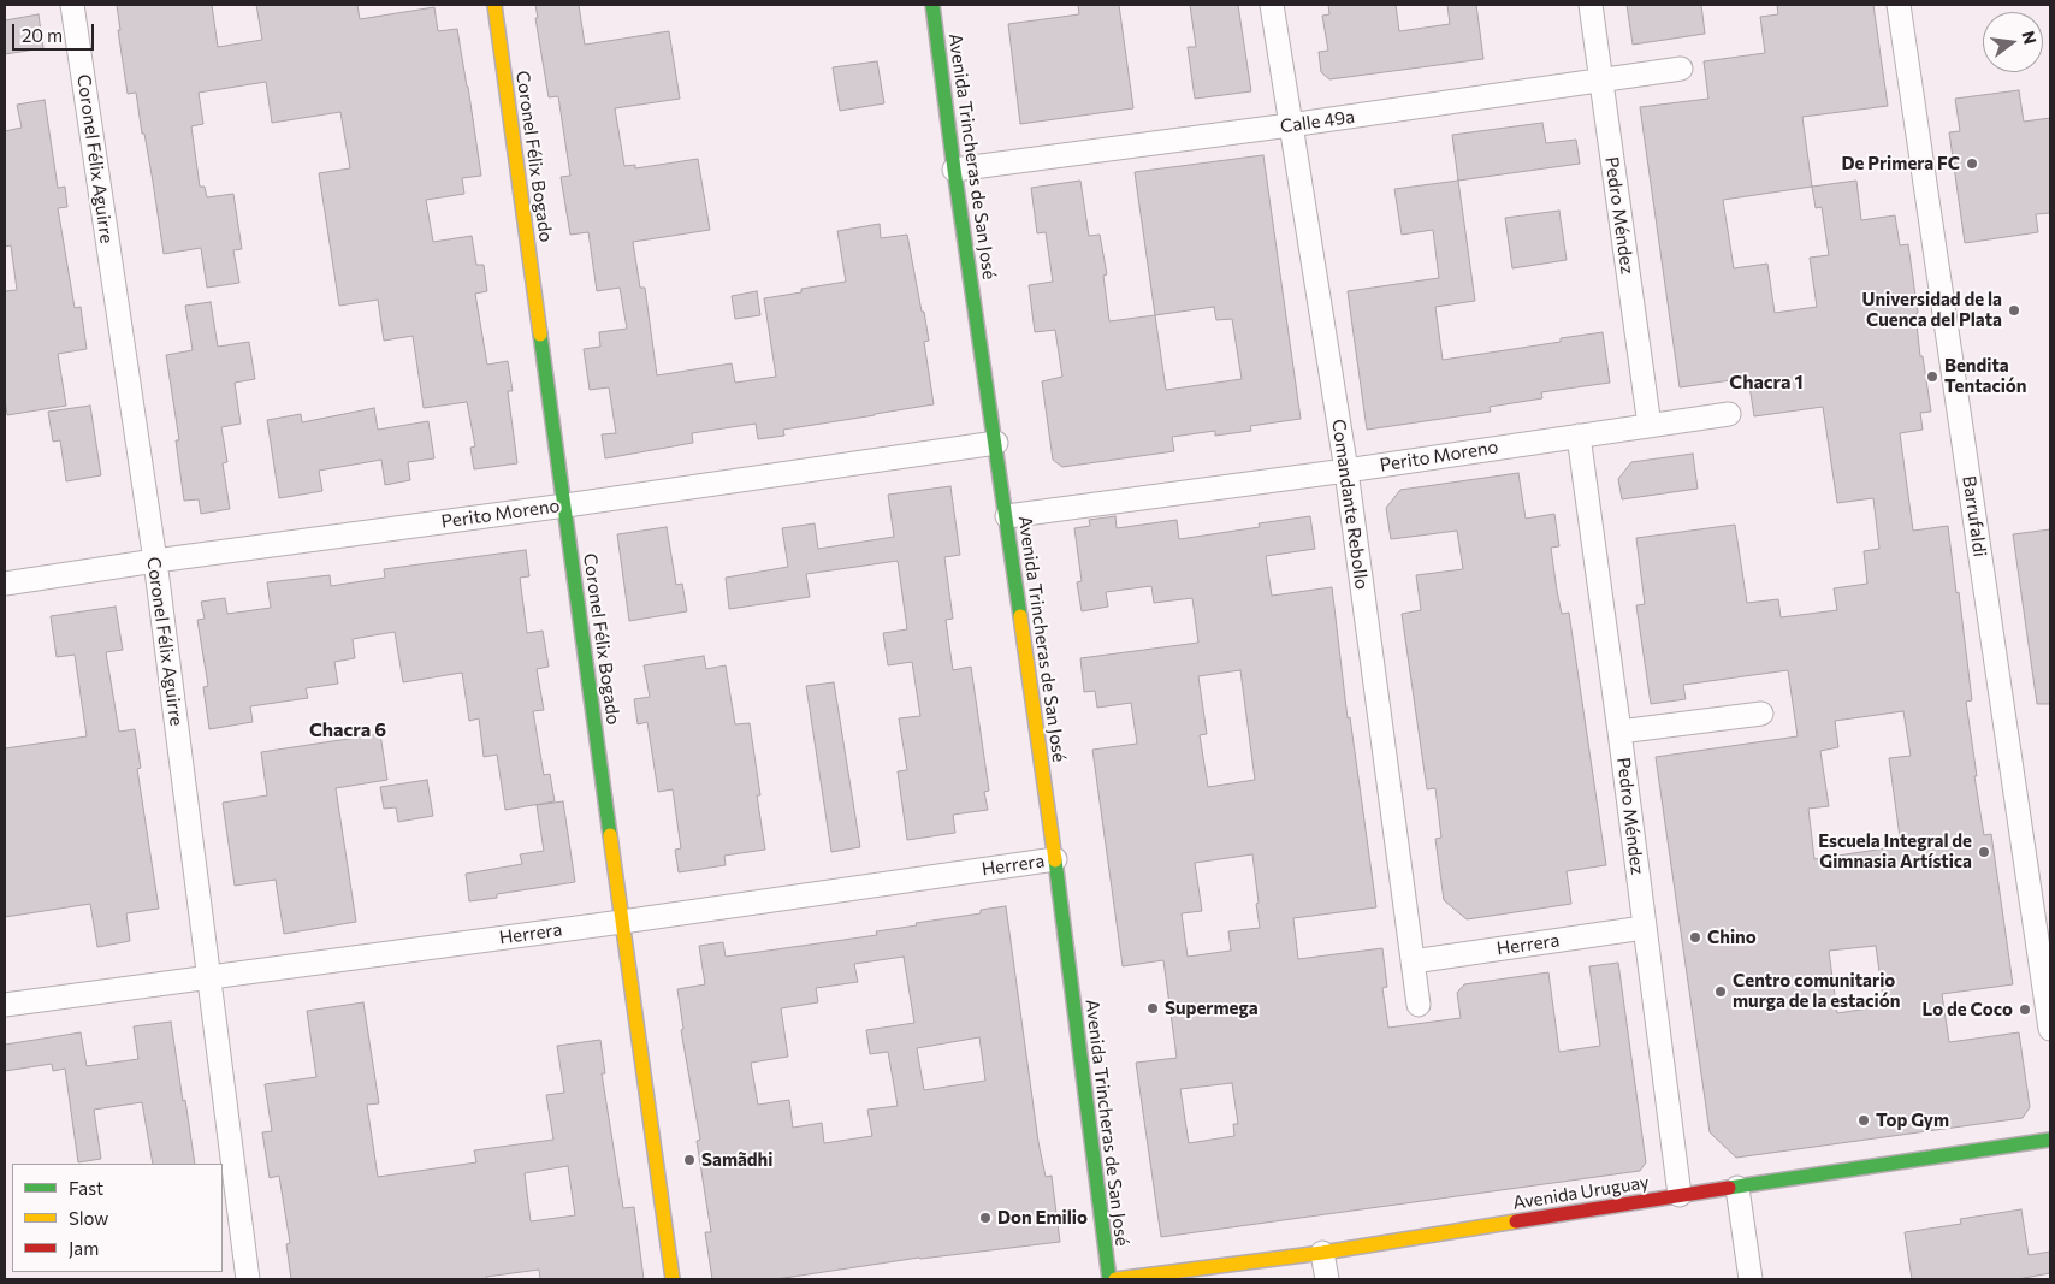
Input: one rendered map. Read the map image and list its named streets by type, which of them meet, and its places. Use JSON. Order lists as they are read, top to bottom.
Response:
{
  "streets": {
    "main road": ["Coronel Félix Bogado", "Avenida Trincheras de San José", "Avenida Uruguay"],
    "street": [
      "Calle 49a",
      "Coronel Félix Aguirre",
      "Pedro Méndez",
      "Perito Moreno",
      "Comandante Rebollo",
      "Barrufaldi",
      "Herrera"
    ]
  },
  "crossings": [
    ["Calle 49a", "Avenida Trincheras de San José"],
    ["Calle 49a", "Pedro Méndez"],
    ["Calle 49a", "Comandante Rebollo"],
    ["Coronel Félix Bogado", "Perito Moreno"],
    ["Coronel Félix Bogado", "Herrera"],
    ["Avenida Trincheras de San José", "Perito Moreno"],
    ["Avenida Trincheras de San José", "Herrera"],
    ["Coronel Félix Aguirre", "Perito Moreno"],
    ["Coronel Félix Aguirre", "Herrera"],
    ["Pedro Méndez", "Perito Moreno"],
    ["Pedro Méndez", "Herrera"],
    ["Pedro Méndez", "Avenida Uruguay"],
    ["Perito Moreno", "Comandante Rebollo"],
    ["Comandante Rebollo", "Herrera"]
  ],
  "districts": ["Chacra 1", "Chacra 6"],
  "places": [
    "De Primera FC",
    "Universidad de la Cuenca del Plata",
    "Bendita Tentación",
    "Escuela Integral de Gimnasia Artística",
    "Chino",
    "Centro comunitario murga de la estación",
    "Supermega",
    "Lo de Coco",
    "Top Gym",
    "Samãdhi",
    "Don Emilio"
  ],
  "legend": ["Fast", "Slow", "Jam"],
  "scale_bar": "20 m",
  "north": "right"
}
